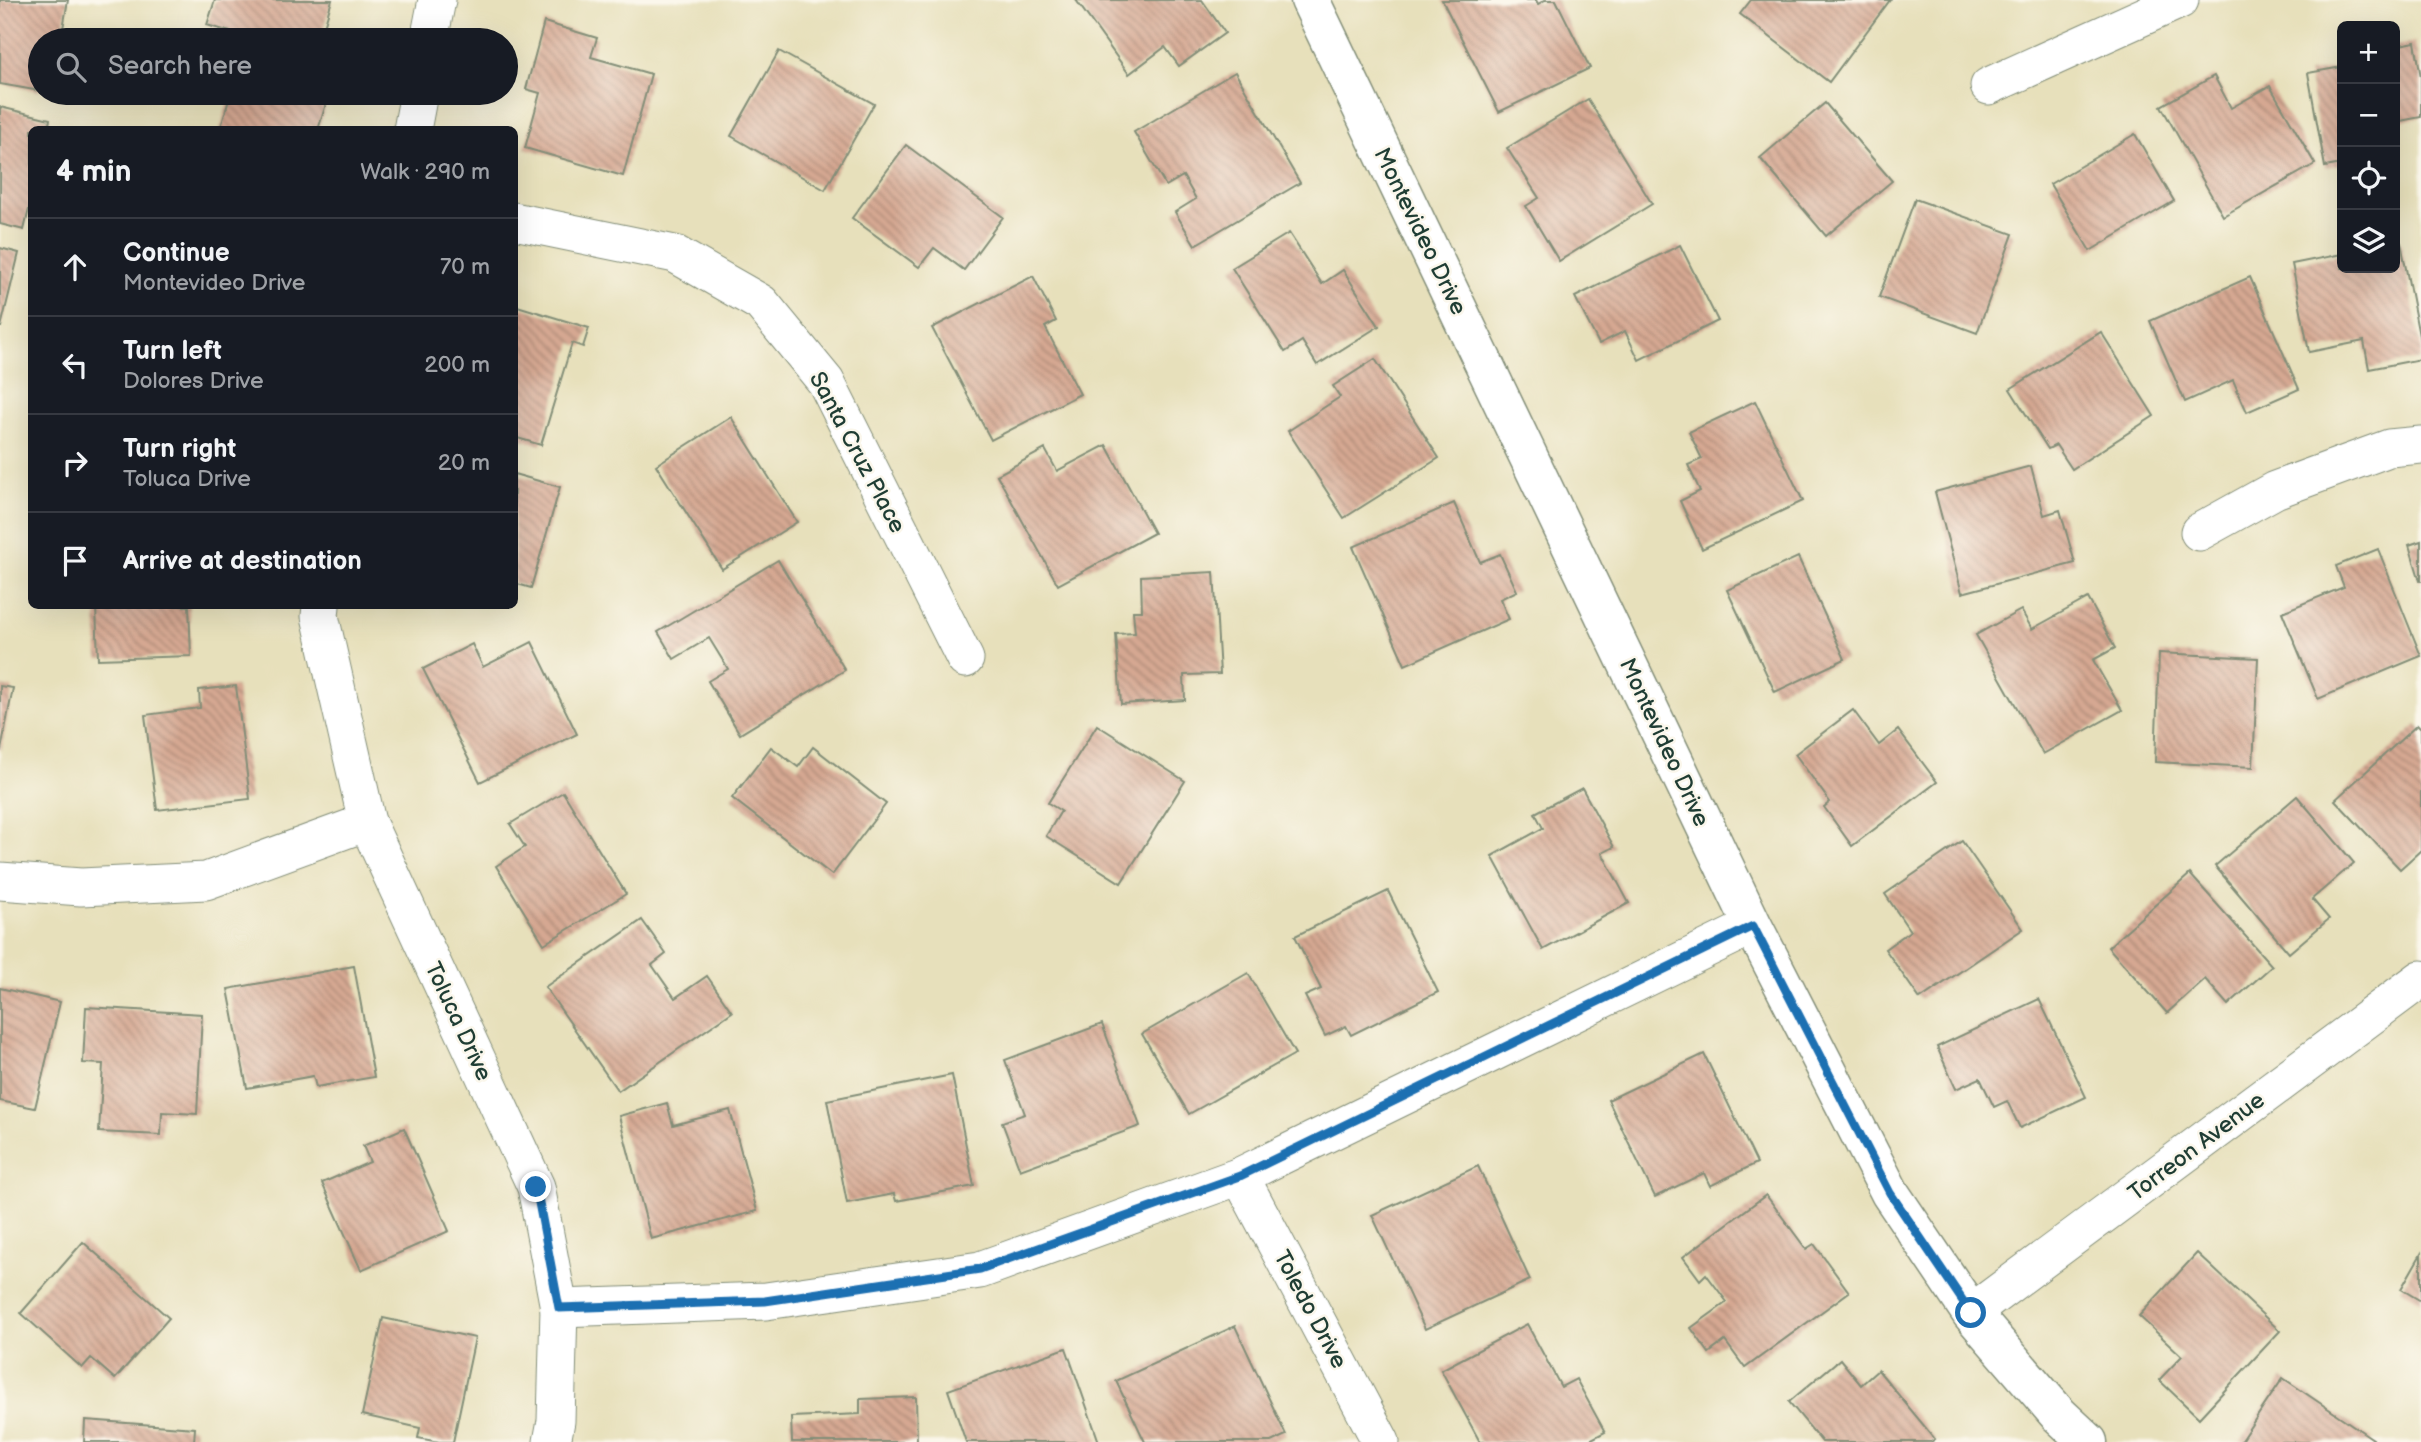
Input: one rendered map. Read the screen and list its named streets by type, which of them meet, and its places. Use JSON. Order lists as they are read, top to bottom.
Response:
{
  "streets": {
    "street": [
      "Montevideo Drive",
      "Santa Cruz Place",
      "Toluca Drive",
      "Torreon Avenue",
      "Toledo Drive"
    ]
  },
  "crossings": [
    ["Montevideo Drive", "Torreon Avenue"]
  ],
  "page": {
    "map_buttons": ["+", "−"],
    "search": "Search here",
    "heading": ["4 min", "Walk · 290 m"],
    "list": [
      ["Continue", "Montevideo Drive", "70 m"],
      ["Turn left", "Dolores Drive", "200 m"],
      ["Turn right", "Toluca Drive", "20 m"],
      "Arrive at destination"
    ]
  }
}
